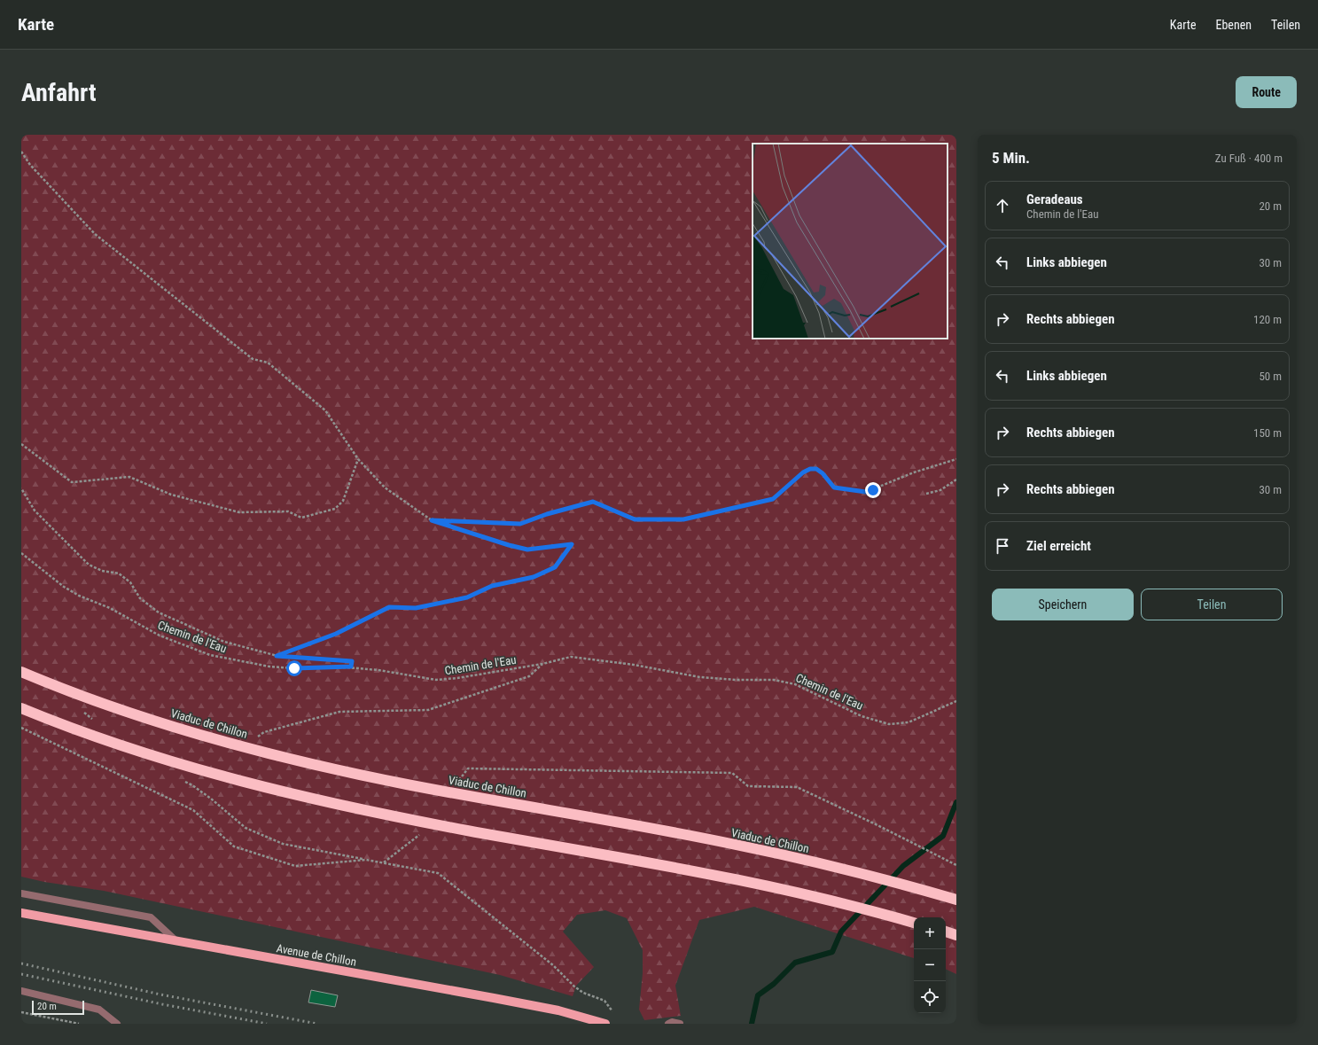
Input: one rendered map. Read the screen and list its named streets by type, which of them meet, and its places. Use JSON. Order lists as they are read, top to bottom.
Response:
{
  "streets": {
    "highway": ["Viaduc de Chillon"],
    "main road": ["Avenue de Chillon"],
    "path": ["Chemin de l'Eau"]
  },
  "scale_bar": "20 m",
  "page": {
    "header": "Karte",
    "nav": ["Karte", "Ebenen", "Teilen"],
    "buttons": [
      "Route",
      ["Speichern", "Teilen"]
    ],
    "title": "Anfahrt",
    "heading": ["5 Min.", "Zu Fuß · 400 m"],
    "list": [
      ["Geradeaus", "Chemin de l'Eau", "20 m"],
      ["Links abbiegen", "30 m"],
      ["Rechts abbiegen", "120 m"],
      ["Links abbiegen", "50 m"],
      ["Rechts abbiegen", "150 m"],
      ["Rechts abbiegen", "30 m"],
      "Ziel erreicht"
    ],
    "map_buttons": ["+", "−"],
    "scale": "20 m"
  }
}
